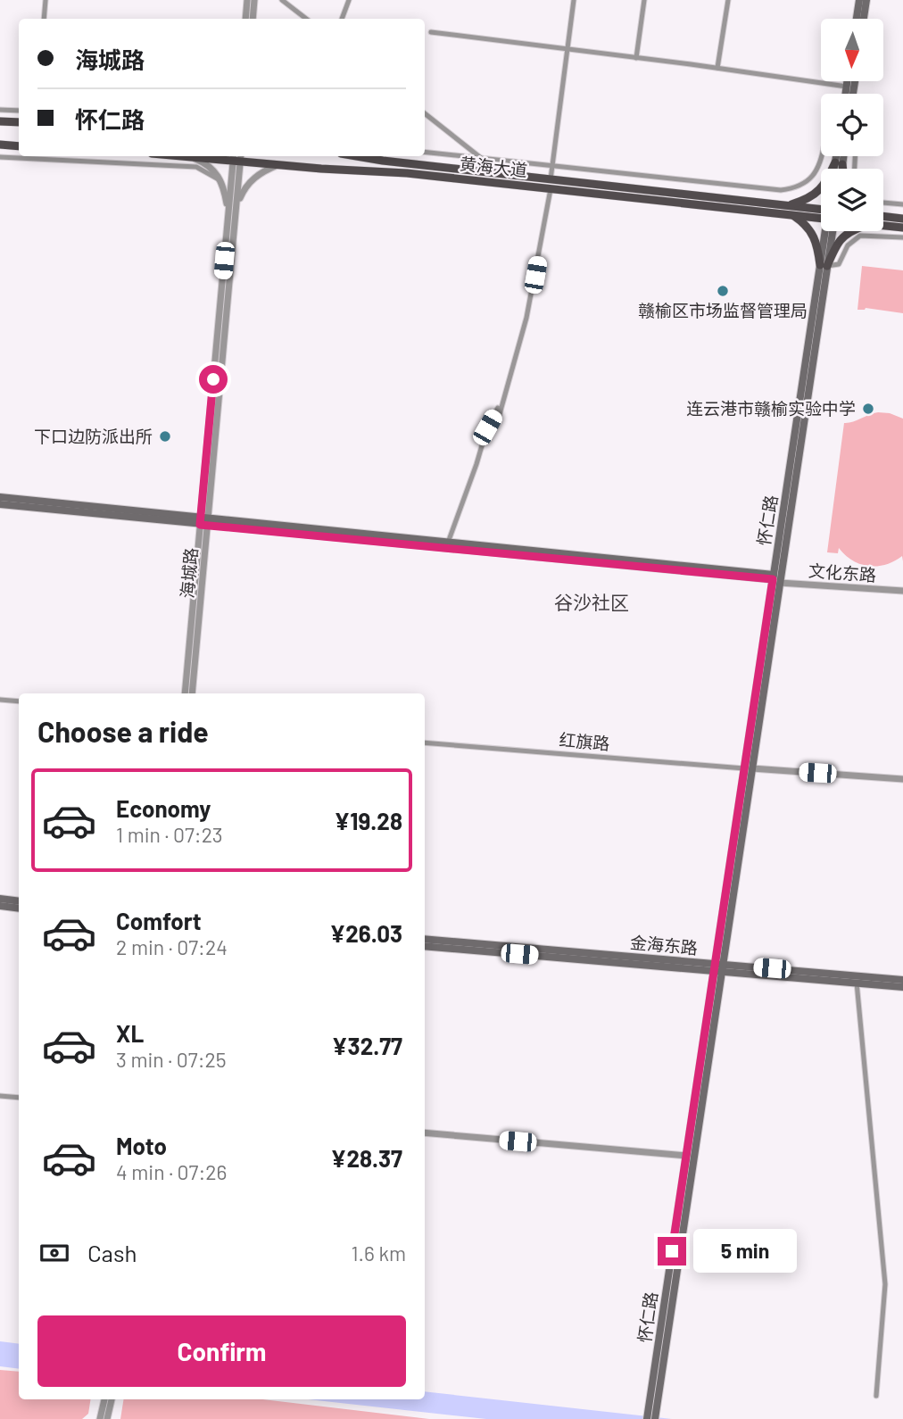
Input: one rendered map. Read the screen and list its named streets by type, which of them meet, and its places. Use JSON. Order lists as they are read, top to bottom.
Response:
{
  "streets": {
    "main road": ["黄海大道", "怀仁路", "金海东路"],
    "street": ["海城路", "文化东路", "红旗路"]
  },
  "crossings": [
    ["黄海大道", "海城路"],
    ["怀仁路", "文化东路"],
    ["怀仁路", "红旗路"],
    ["怀仁路", "金海东路"]
  ],
  "districts": ["谷沙社区"],
  "places": ["赣榆区市场监督管理局", "连云港市赣榆实验中学", "下口边防派出所"],
  "north": "bottom",
  "page": {
    "banner": ["海城路", "怀仁路"],
    "heading": "Choose a ride",
    "list": [
      {
        "name": "Economy",
        "note": "1 min · 07:23",
        "value": "¥19.28"
      },
      {
        "name": "Comfort",
        "note": "2 min · 07:24",
        "value": "¥26.03"
      },
      {
        "name": "XL",
        "note": "3 min · 07:25",
        "value": "¥32.77"
      },
      {
        "name": "Moto",
        "note": "4 min · 07:26",
        "value": "¥28.37"
      }
    ],
    "pay": ["Cash", "1.6 km"],
    "bubble": "5 min",
    "buttons": "Confirm"
  }
}
